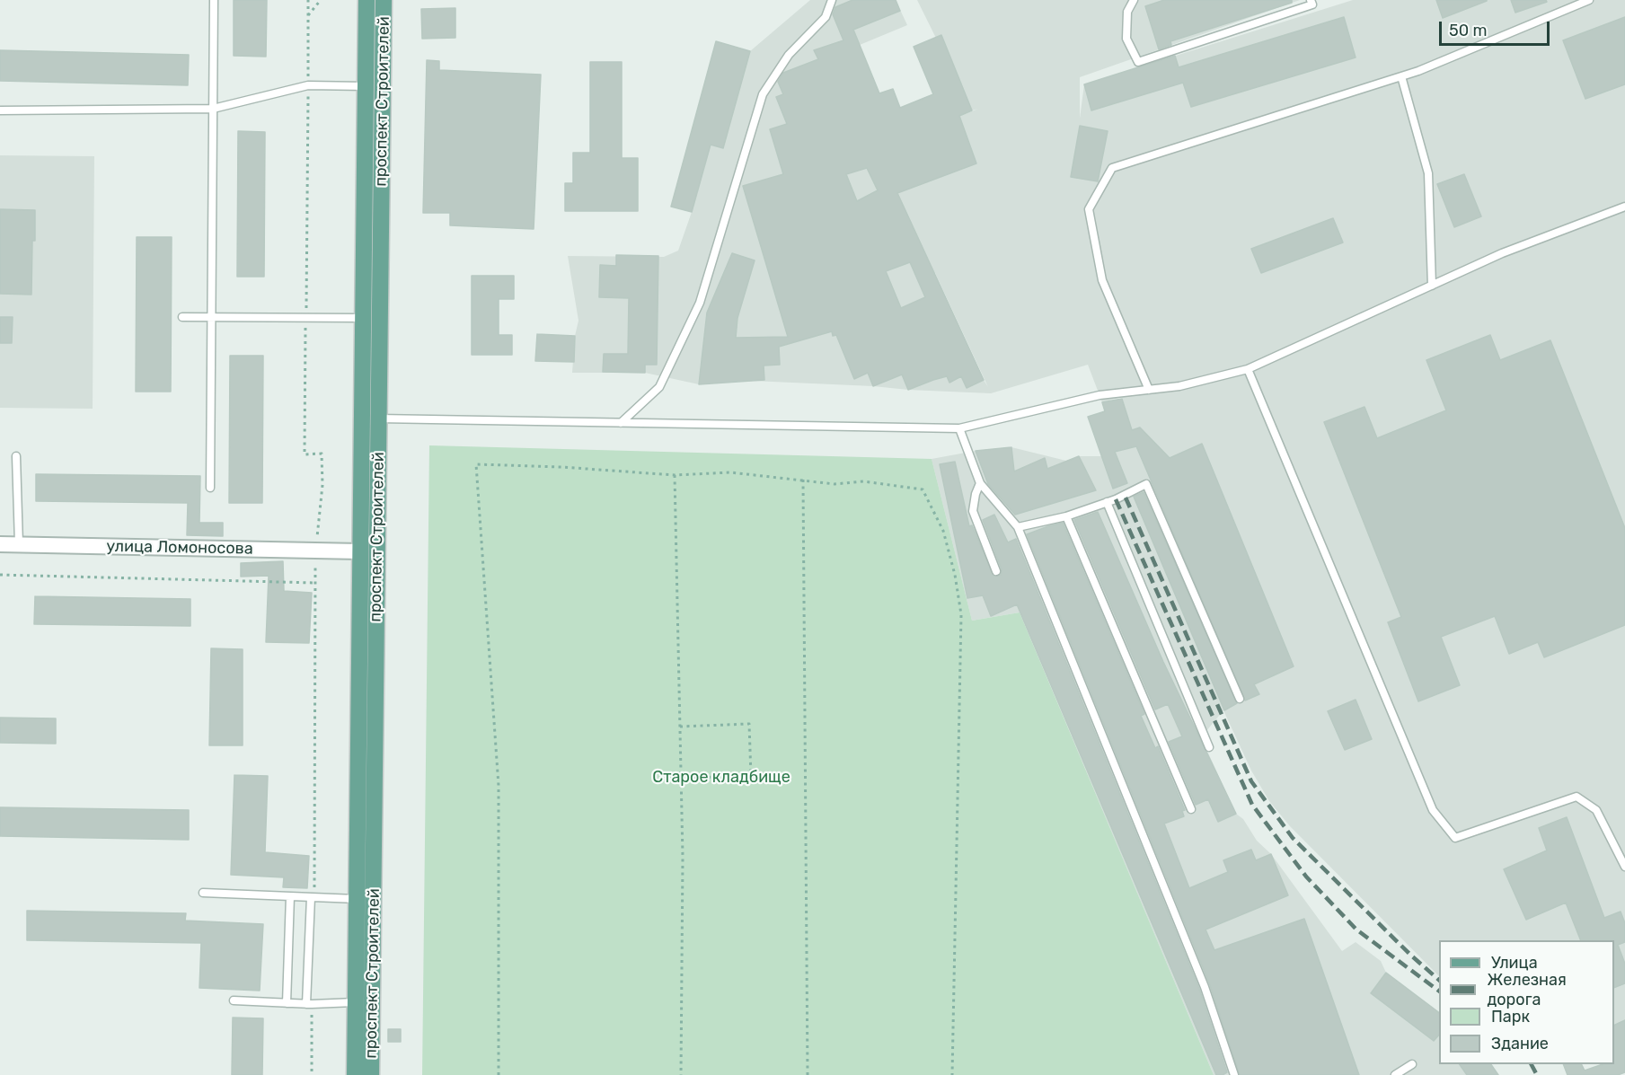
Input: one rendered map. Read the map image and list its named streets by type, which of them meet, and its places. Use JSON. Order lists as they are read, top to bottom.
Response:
{
  "streets": {
    "main road": ["проспект Строителей"],
    "street": ["улица Ломоносова"]
  },
  "crossings": [
    ["проспект Строителей", "улица Ломоносова"]
  ],
  "parks": ["Старое кладбище"],
  "legend": [
    "Улица",
    "Железная дорога",
    "Парк",
    "Здание"
  ],
  "scale_bar": "50 m"
}
